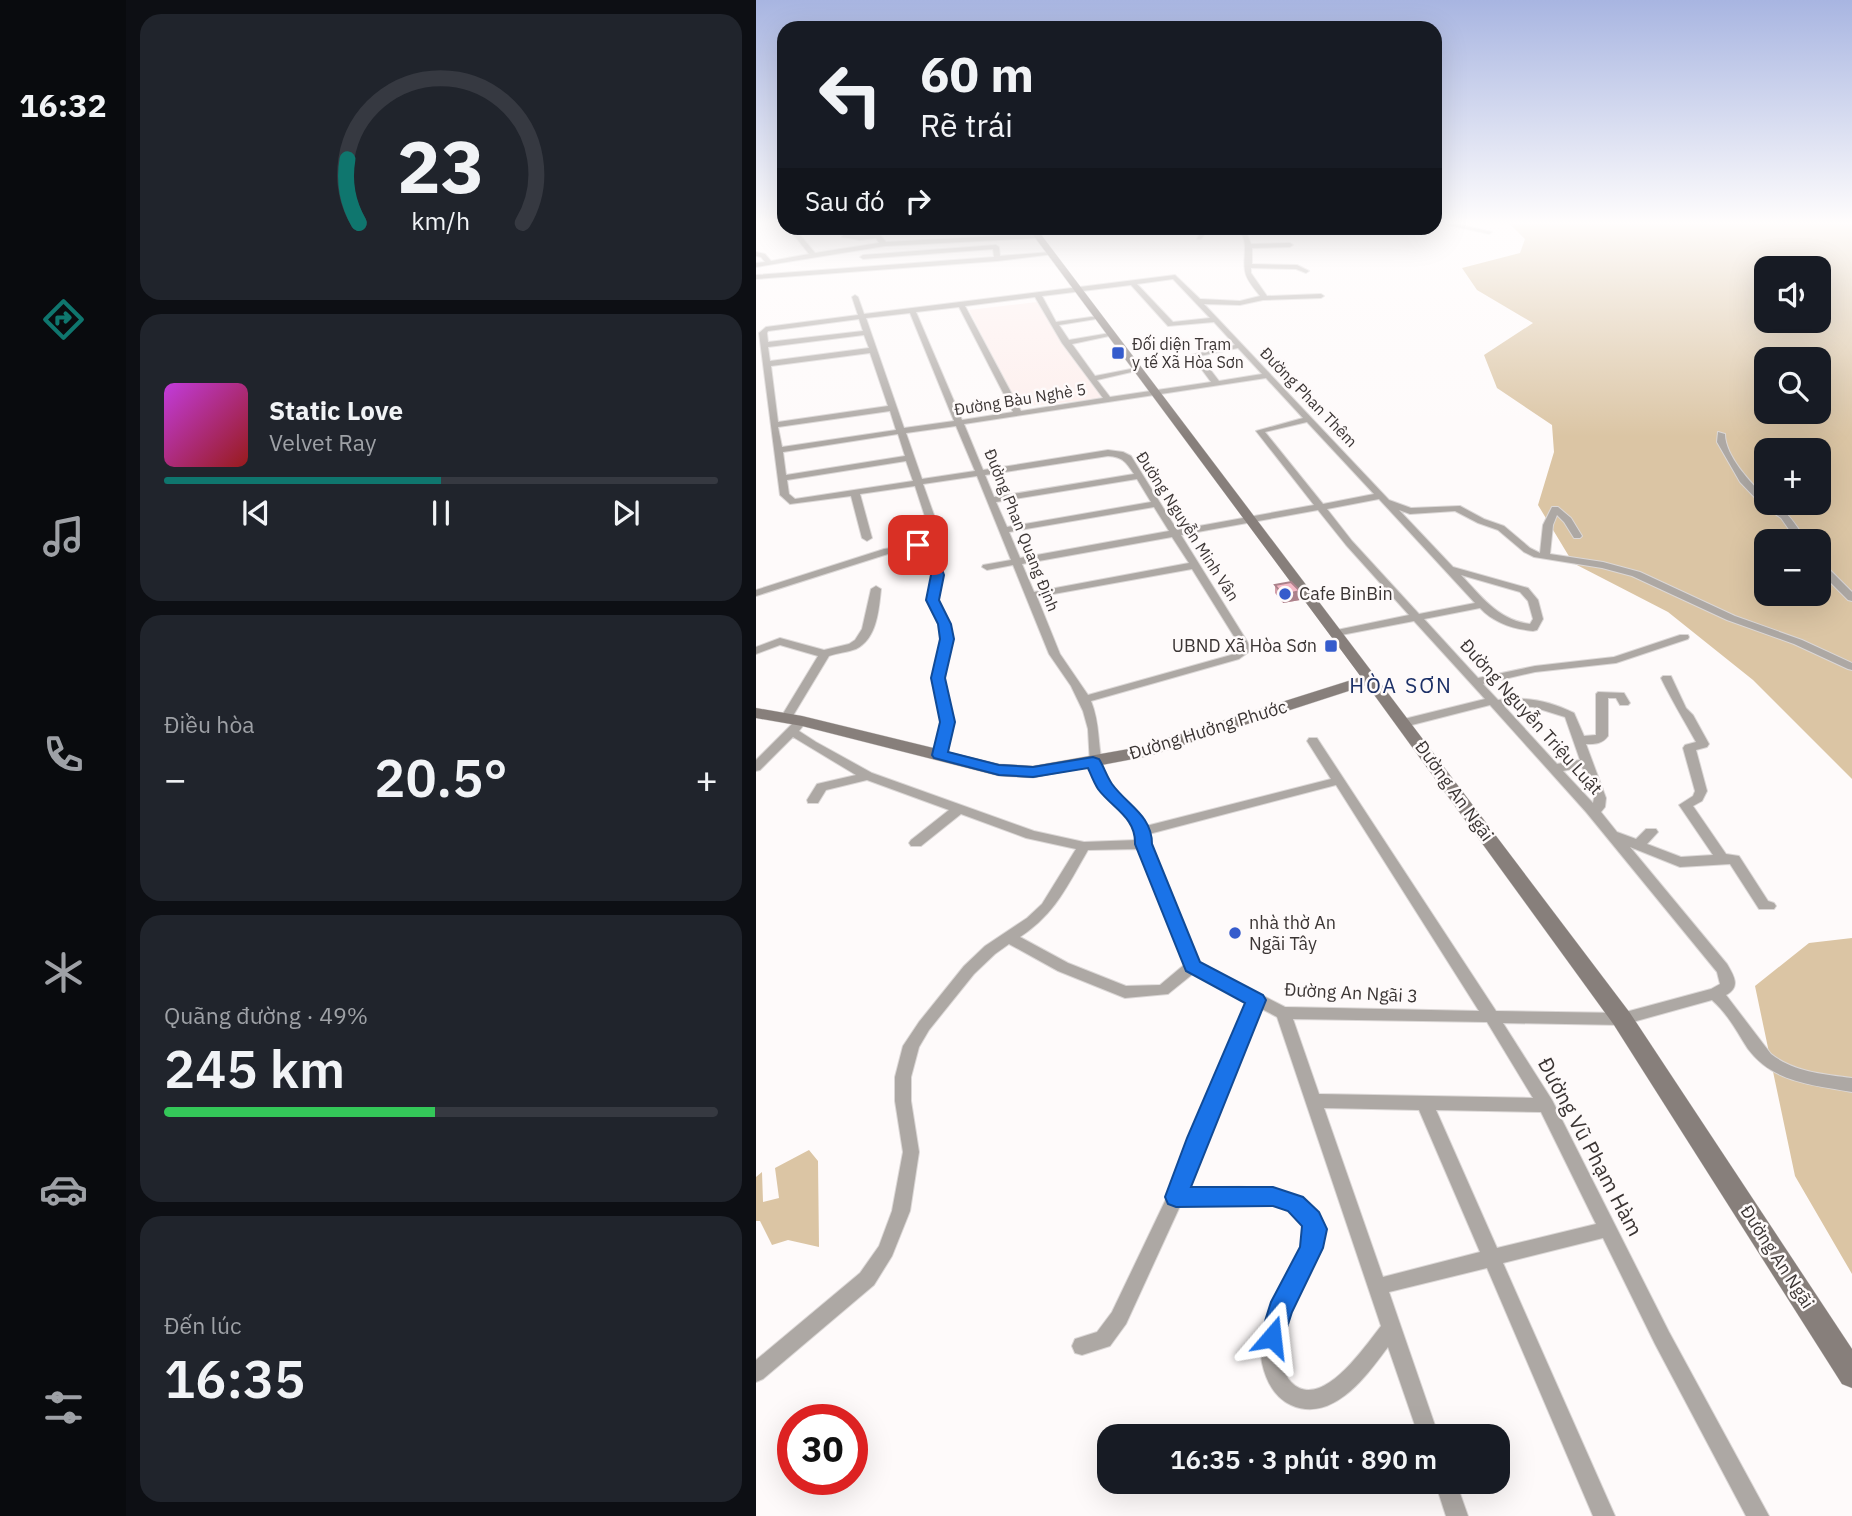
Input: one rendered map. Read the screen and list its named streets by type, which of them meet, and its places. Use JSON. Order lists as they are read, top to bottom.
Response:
{
  "streets": {
    "main road": ["Đường Hưởng Phước", "Đường An Ngãi"],
    "street": [
      "Đường Phan Thêm",
      "Đường Bàu Nghè 5",
      "Đường Nguyễn Minh Vân",
      "Đường Phan Quang Định",
      "Đường Nguyễn Triệu Luật",
      "Đường An Ngãi 3",
      "Đường Vũ Phạm Hàm"
    ]
  },
  "crossings": [
    ["Đường Phan Thêm", "Đường Bàu Nghè 5"],
    ["Đường Phan Thêm", "Đường Nguyễn Triệu Luật"],
    ["Đường Bàu Nghè 5", "Đường Phan Quang Định"],
    ["Đường Bàu Nghè 5", "Đường An Ngãi"],
    ["Đường Nguyễn Minh Vân", "Đường Phan Quang Định"],
    ["Đường Phan Quang Định", "Đường Hưởng Phước"],
    ["Đường Hưởng Phước", "Đường An Ngãi"],
    ["Đường An Ngãi", "Đường An Ngãi 3"],
    ["Đường An Ngãi 3", "Đường Vũ Phạm Hàm"]
  ],
  "districts": ["HÒA SƠN"],
  "places": {
    "transit": ["Đối diện Trạm y tế Xã Hòa Sơn", "UBND Xã Hòa Sơn"],
    "other": ["Cafe BinBin", "nhà thờ An Ngãi Tây"]
  },
  "page": {
    "tabs": "16:32",
    "turn": ["60 m", "Rẽ trái"],
    "then": "Sau đó",
    "map_buttons": ["+", "−"],
    "song": ["Static Love", "Velvet Ray"],
    "tile": [
      "Điều hòa",
      ["Quãng đường · 49%", "245 km"],
      ["Đến lúc", "16:35"]
    ],
    "heat": ["−", "20.5°", "+"],
    "limit": "30",
    "trip": "16:35 · 3 phút · 890 m",
    "gauge": ["23", "km/h"]
  }
}
